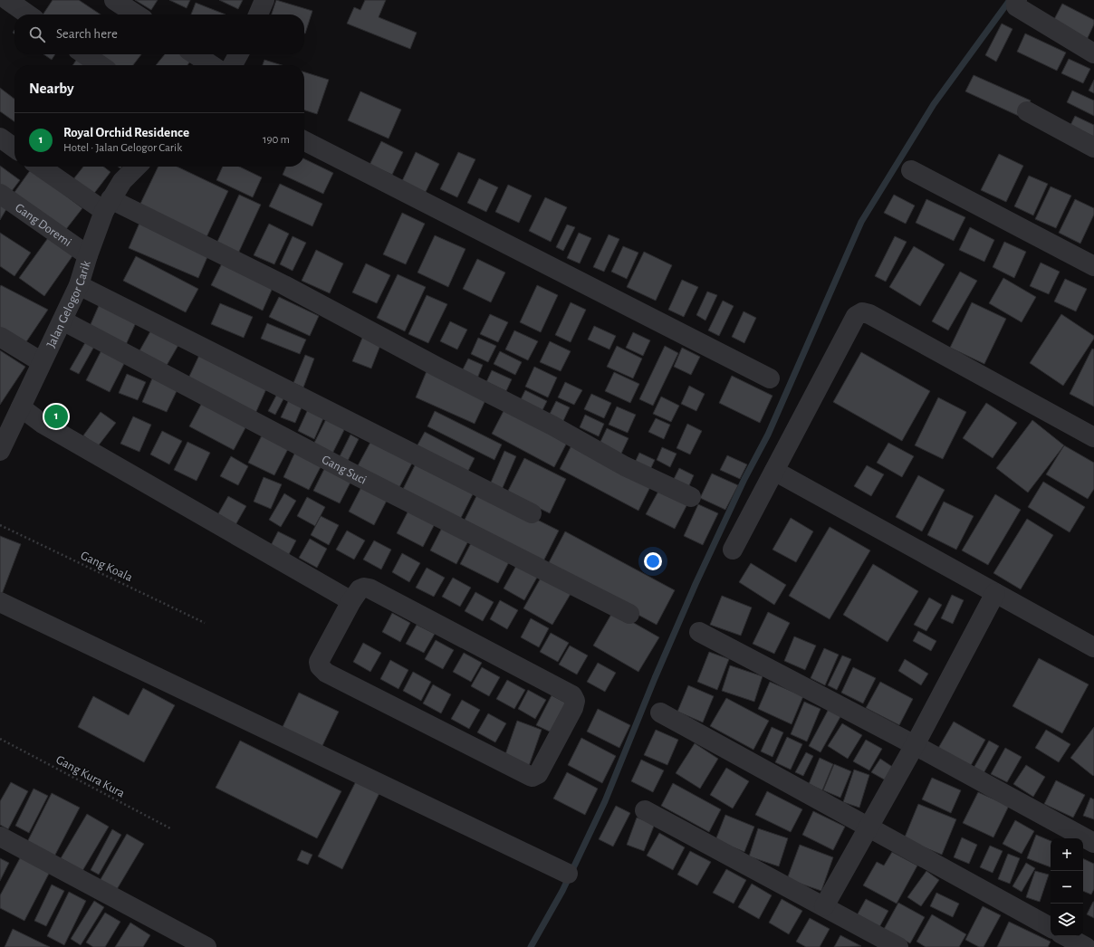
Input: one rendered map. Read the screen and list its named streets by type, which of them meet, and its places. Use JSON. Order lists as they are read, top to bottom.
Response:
{
  "streets": {
    "street": ["Gang Doremi", "Jalan Gelogor Carik", "Gang Suci"],
    "path": ["Gang Koala", "Gang Kura Kura"]
  },
  "crossings": [
    ["Gang Doremi", "Jalan Gelogor Carik"],
    ["Jalan Gelogor Carik", "Gang Suci"]
  ],
  "page": {
    "search": "Search here",
    "heading": "Nearby",
    "list": [
      {
        "mark": "1",
        "name": "Royal Orchid Residence",
        "note": "Hotel · Jalan Gelogor Carik",
        "value": "190 m"
      }
    ],
    "pins": "1",
    "map_buttons": ["+", "−"]
  }
}
